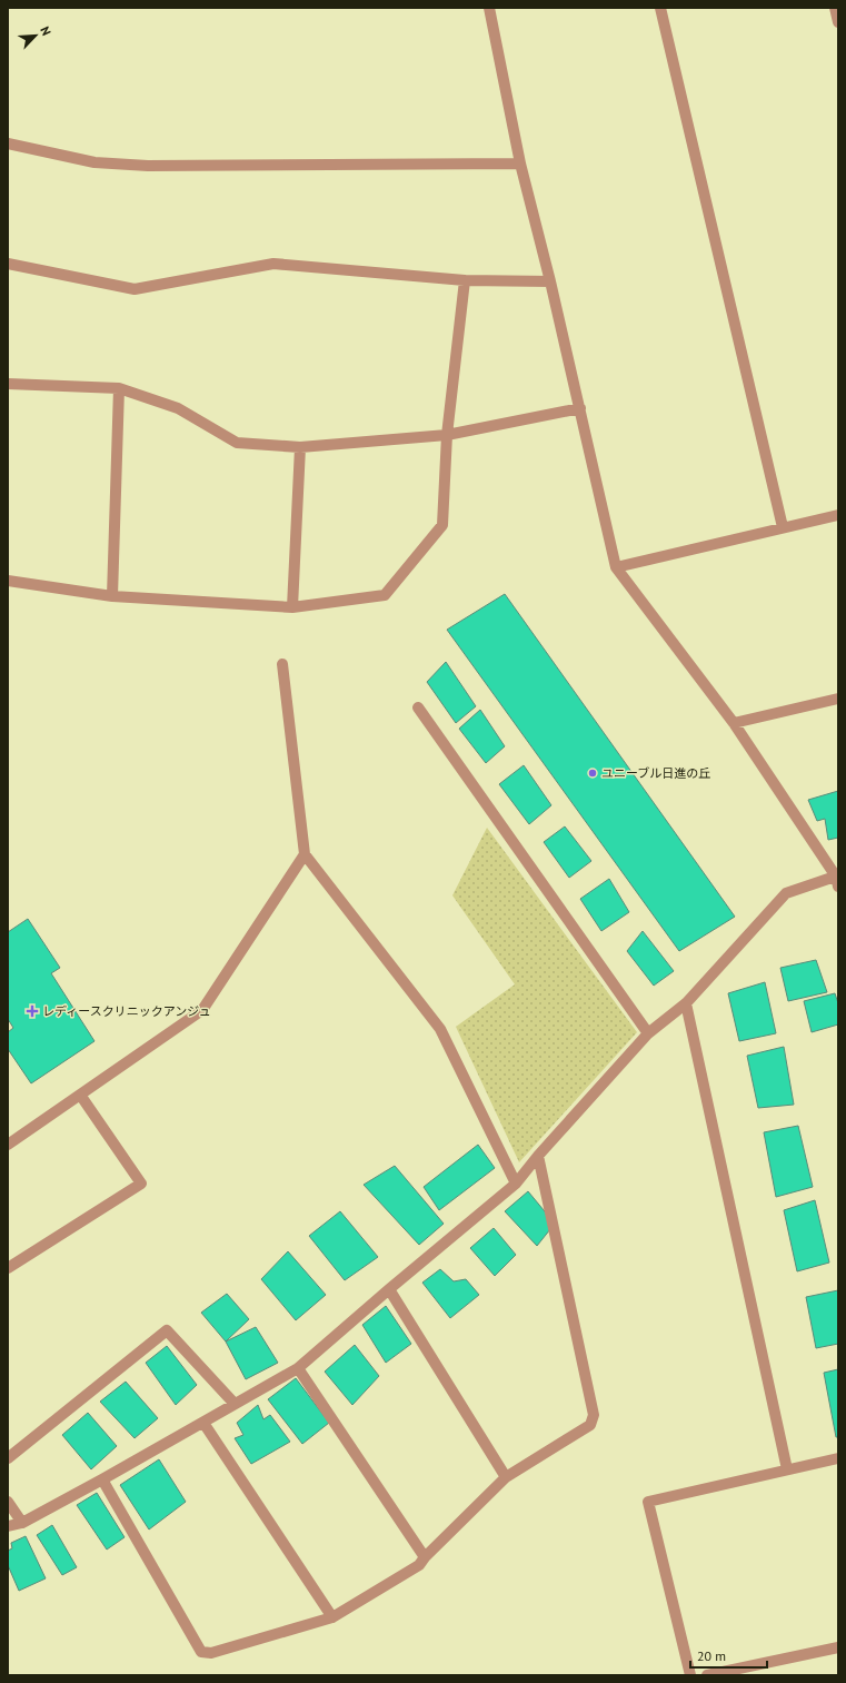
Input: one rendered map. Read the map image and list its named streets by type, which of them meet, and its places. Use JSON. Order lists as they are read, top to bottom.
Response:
{
  "places": {
    "other": ["ユニーブル日進の丘"],
    "health": ["レディースクリニックアンジュ"]
  },
  "scale_bar": "20 m",
  "north": "top right"
}
